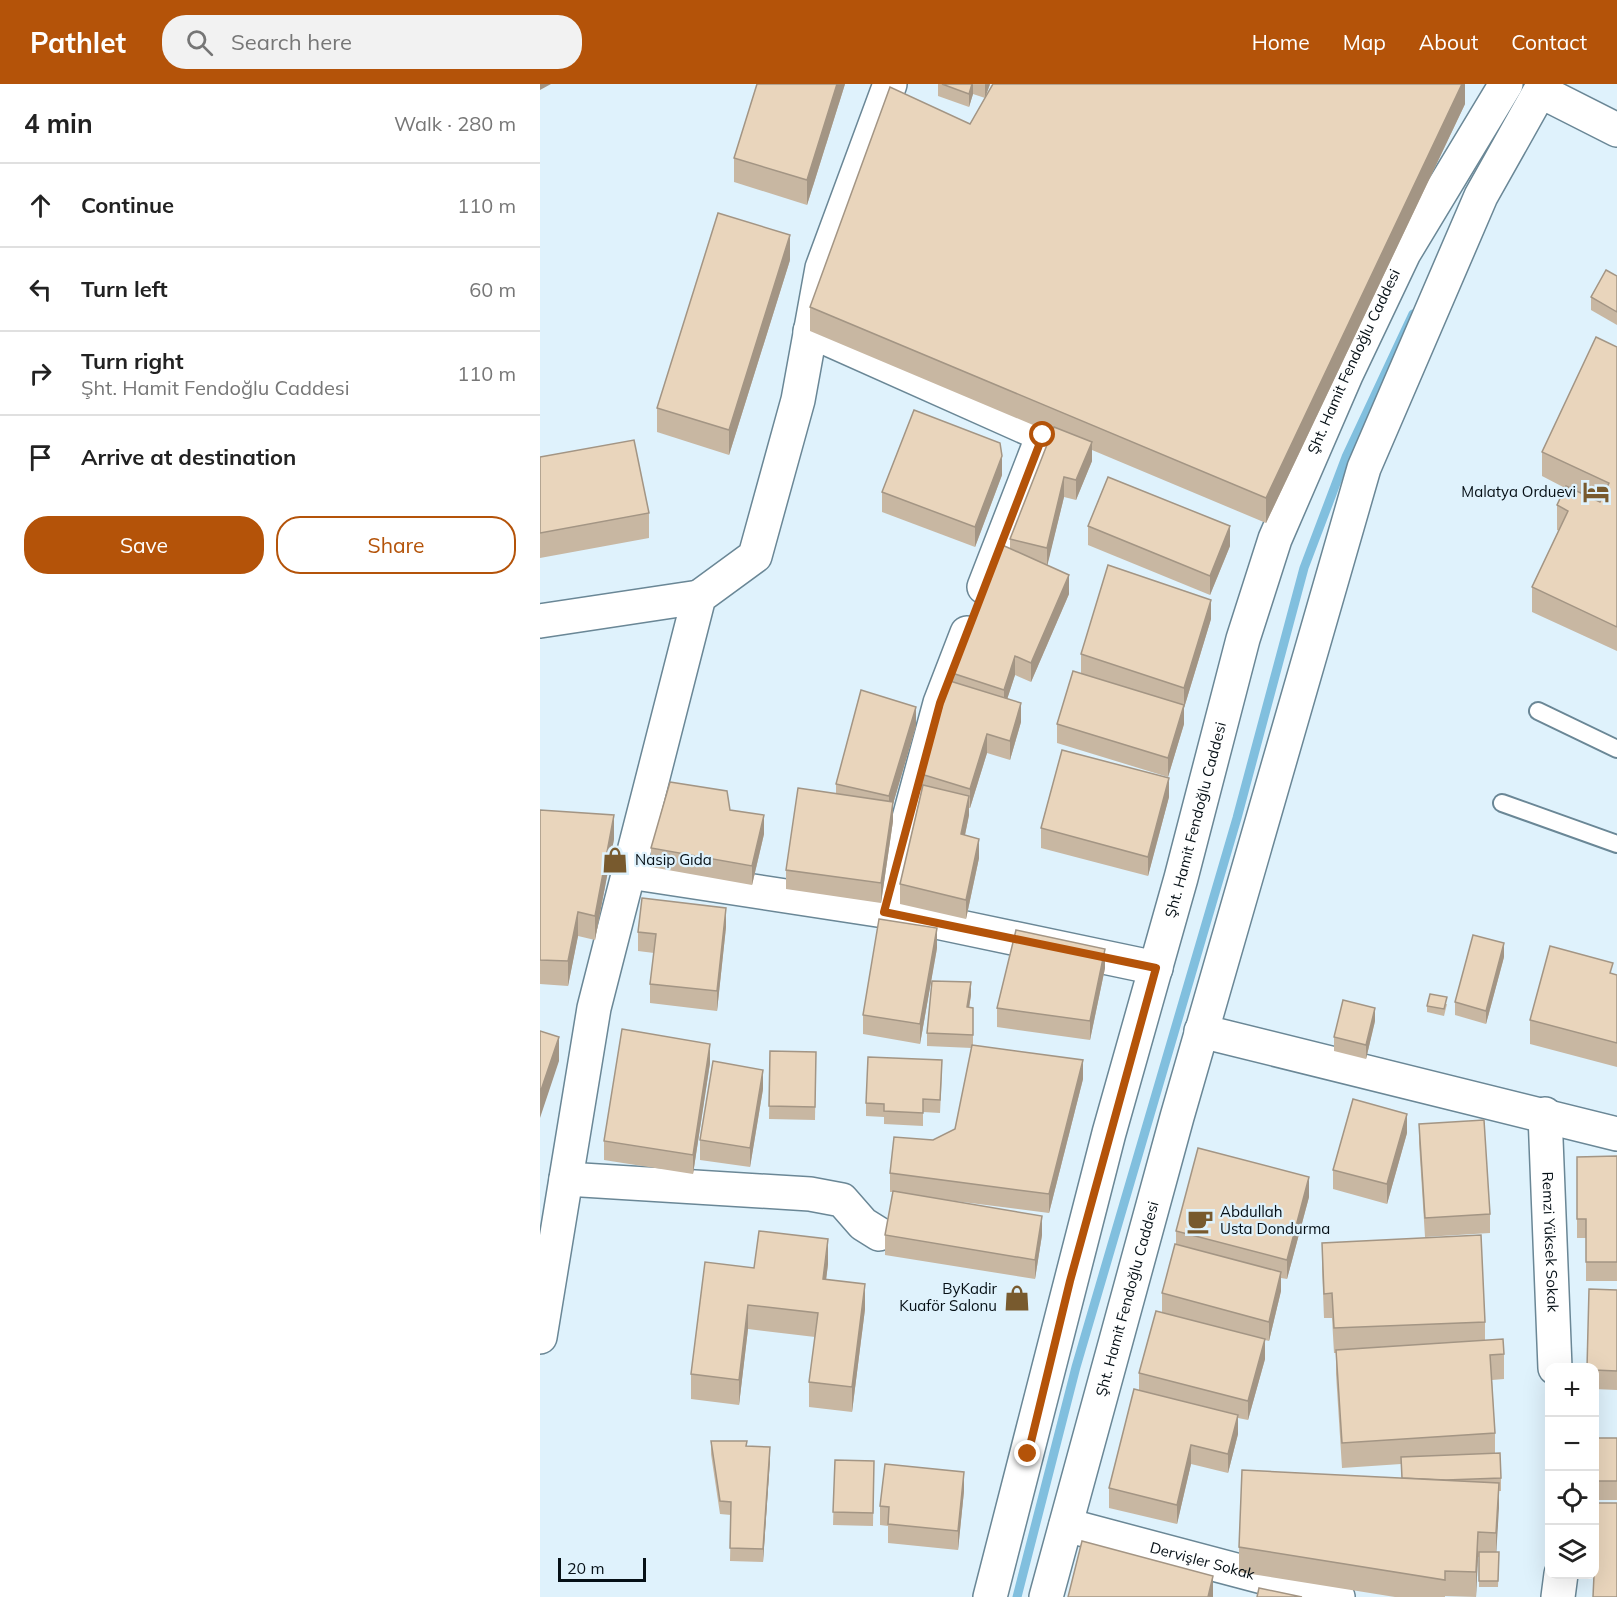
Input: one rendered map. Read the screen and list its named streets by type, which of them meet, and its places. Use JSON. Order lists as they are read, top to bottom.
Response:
{
  "streets": {
    "street": ["Şht. Hamit Fendoğlu Caddesi", "Remzi Yüksek Sokak", "Dervişler Sokak"]
  },
  "crossings": [
    ["Şht. Hamit Fendoğlu Caddesi", "Dervişler Sokak"]
  ],
  "places": {
    "hotel": ["Malatya Orduevi"],
    "shop": ["Nasip Gıda", "ByKadir Kuaför Salonu"],
    "cafe": ["Abdullah Usta Dondurma"]
  },
  "scale_bar": "20 m",
  "page": {
    "header": "Pathlet",
    "search": "Search here",
    "nav": [
      "Home",
      "Map",
      "About",
      "Contact"
    ],
    "heading": ["4 min", "Walk · 280 m"],
    "list": [
      ["Continue", "110 m"],
      ["Turn left", "60 m"],
      ["Turn right", "Şht. Hamit Fendoğlu Caddesi", "110 m"],
      "Arrive at destination"
    ],
    "buttons": ["Save", "Share"],
    "map_buttons": ["+", "−"],
    "scale": "20 m"
  }
}
